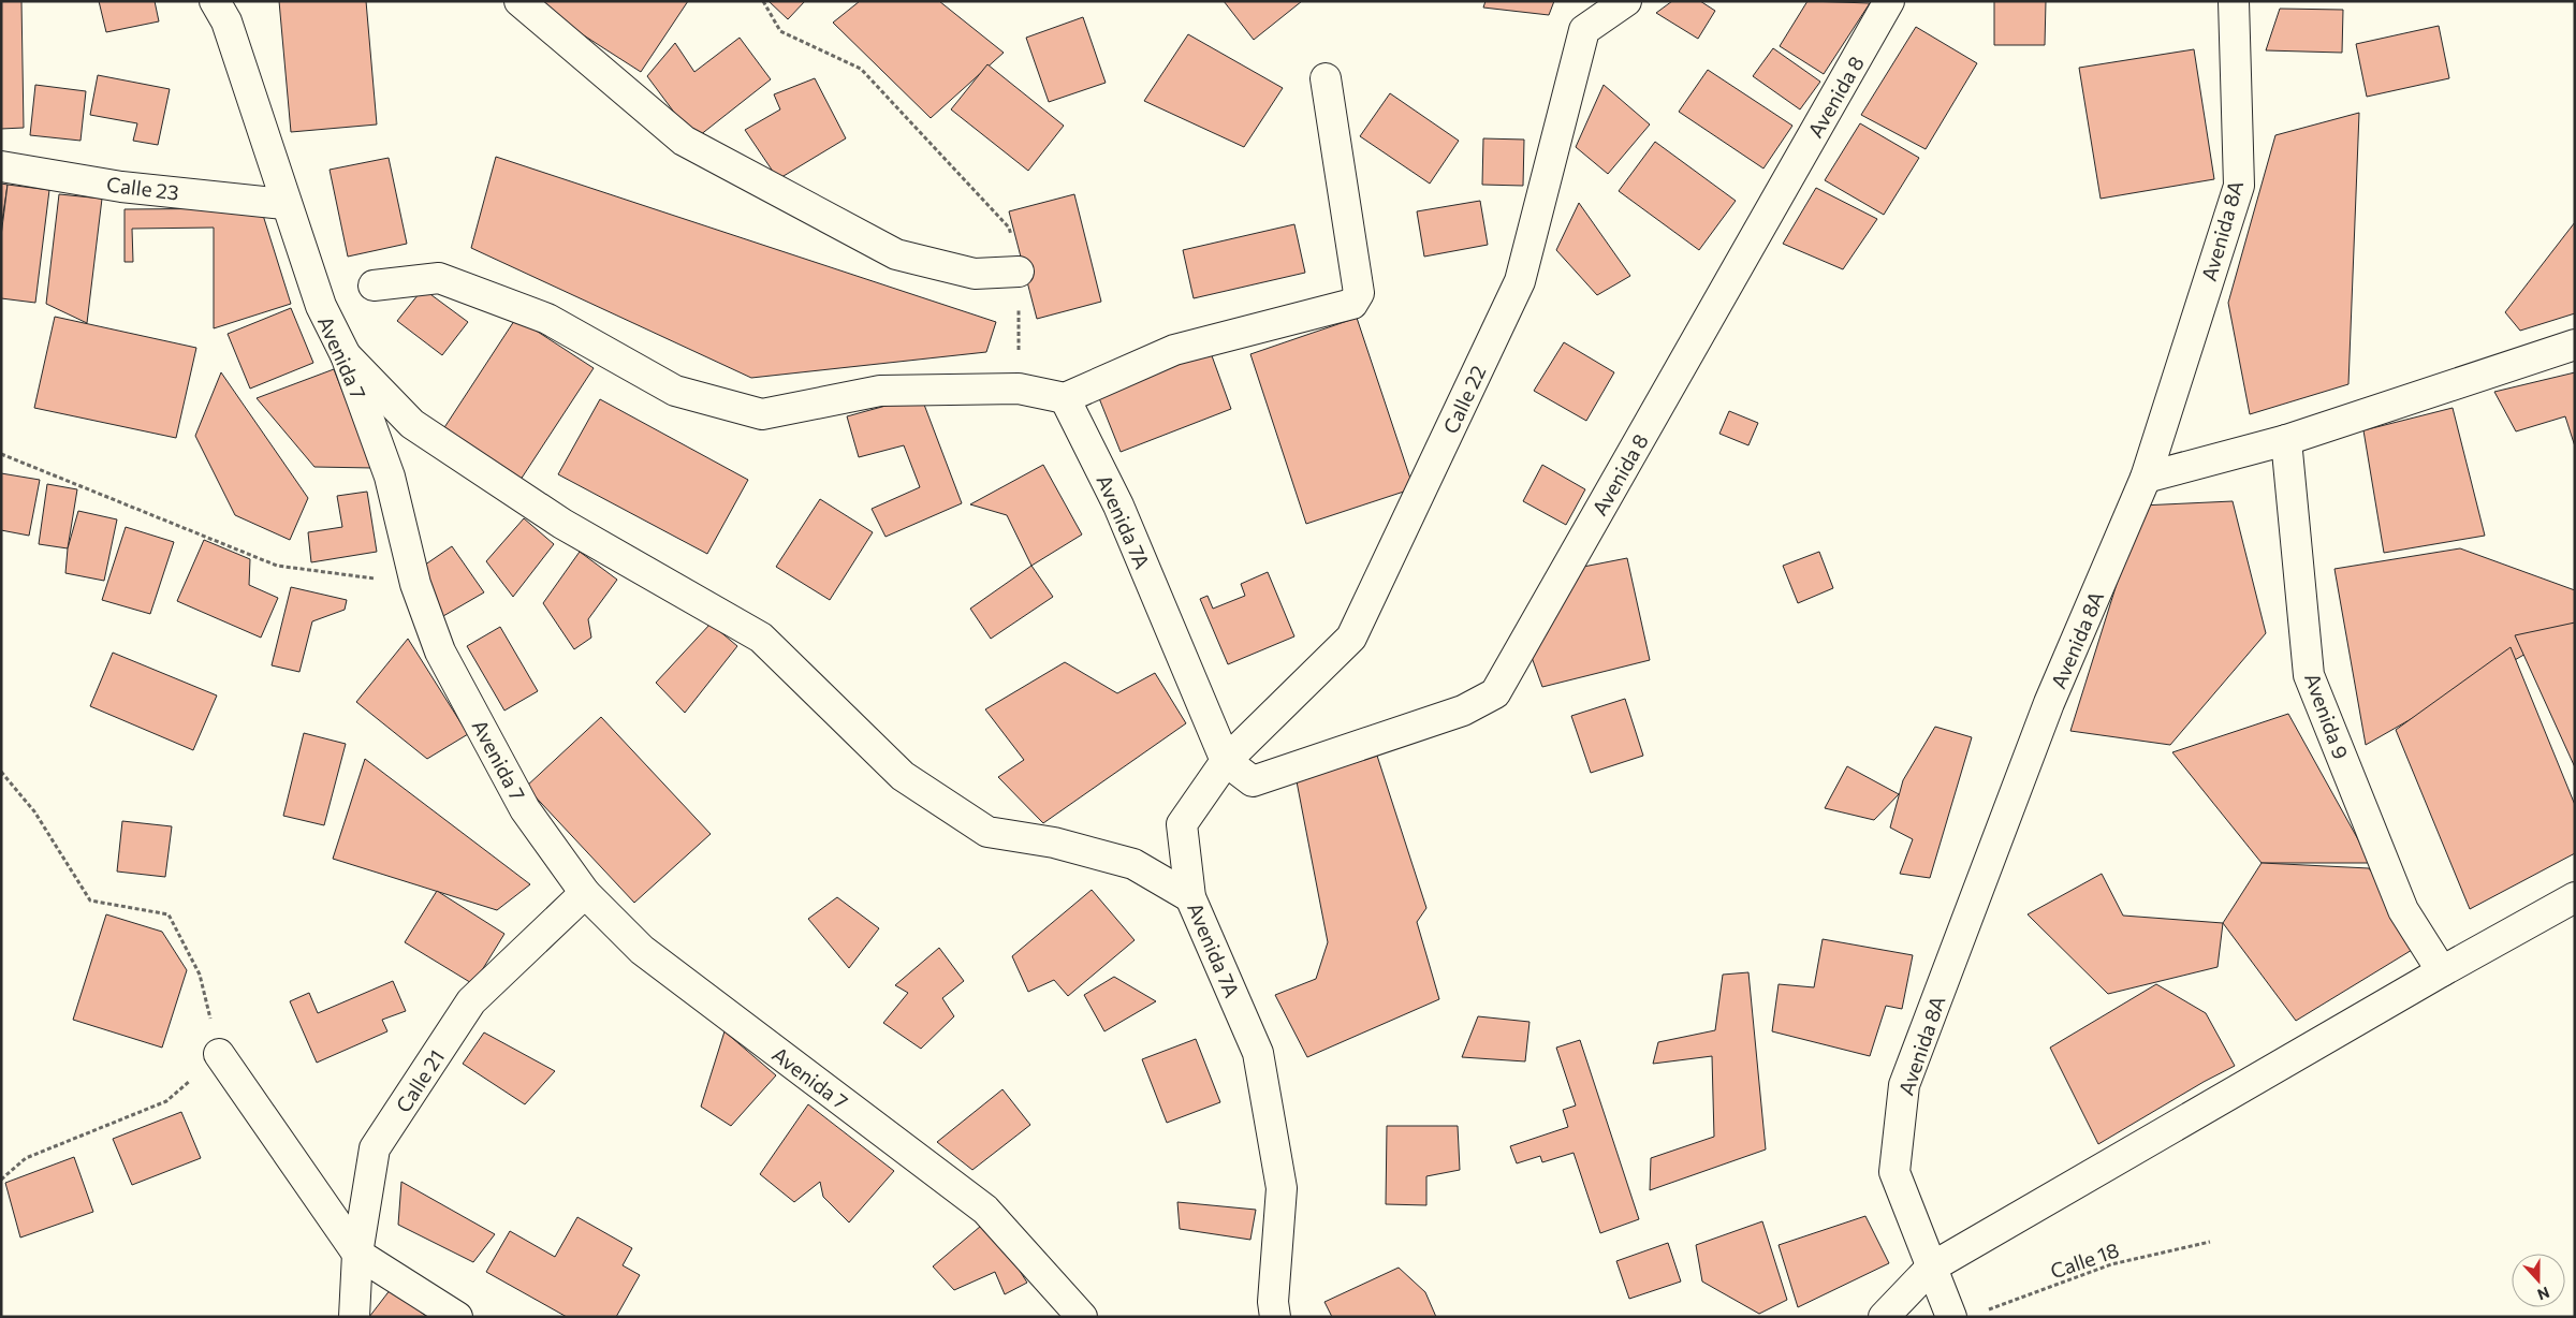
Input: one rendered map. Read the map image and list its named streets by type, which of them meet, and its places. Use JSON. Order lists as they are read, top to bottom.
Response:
{
  "streets": {
    "street": [
      "Avenida 8",
      "Calle 23",
      "Avenida 8A",
      "Avenida 7",
      "Calle 22",
      "Avenida 7A",
      "Avenida 9",
      "Calle 21"
    ],
    "path": ["Calle 18"]
  },
  "crossings": [
    ["Avenida 8", "Calle 22"],
    ["Avenida 8", "Avenida 7A"],
    ["Calle 23", "Avenida 7"],
    ["Avenida 7", "Calle 21"],
    ["Calle 22", "Avenida 7A"]
  ],
  "north": "bottom"
}
